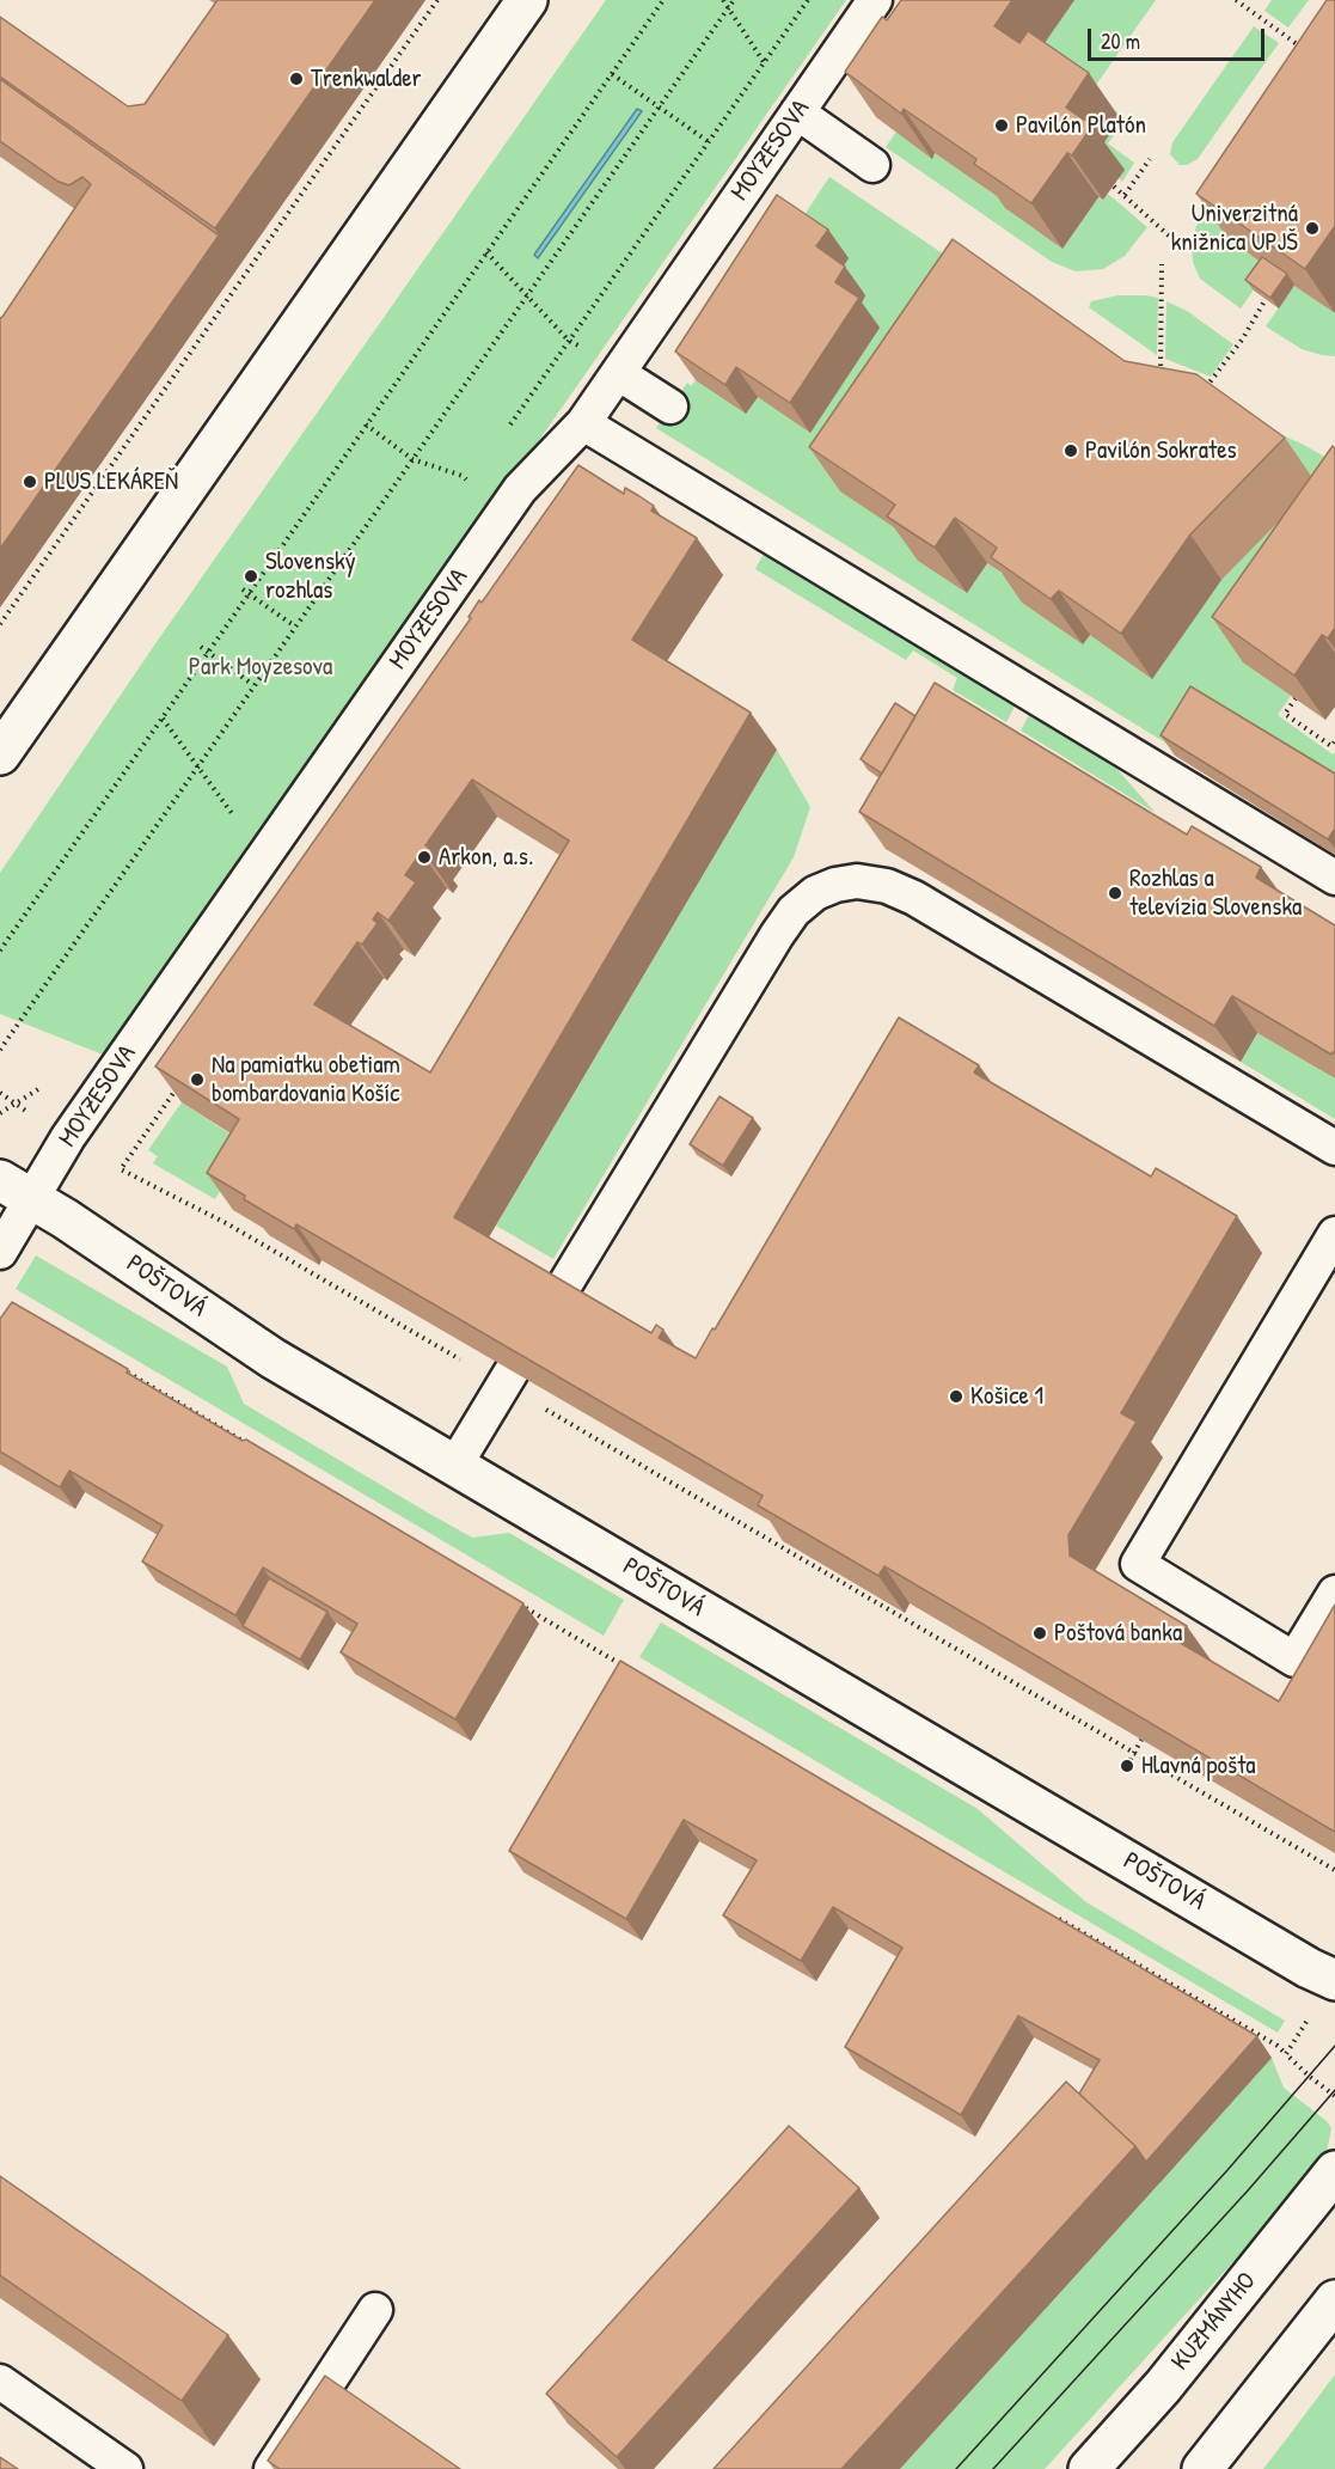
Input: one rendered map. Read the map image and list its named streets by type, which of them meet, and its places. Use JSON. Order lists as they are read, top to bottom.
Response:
{
  "streets": {
    "street": ["POŠTOVÁ", "KUZMÁNYHO"],
    "lane": ["MOYZESOVA"]
  },
  "crossings": [
    ["MOYZESOVA", "POŠTOVÁ"]
  ],
  "parks": ["Park Moyzesova"],
  "places": [
    "Trenkwalder",
    "Pavilón Platón",
    "Univerzitná knižnica UPJŠ",
    "Pavilón Sokrates",
    "PLUS LEKÁREŇ",
    "Slovenský rozhlas",
    "Arkon, a.s.",
    "Rozhlas a televízia Slovenska",
    "Na pamiatku obetiam bombardovania Košíc",
    "Košice 1",
    "Poštová banka",
    "Hlavná pošta"
  ],
  "scale_bar": "20 m"
}
